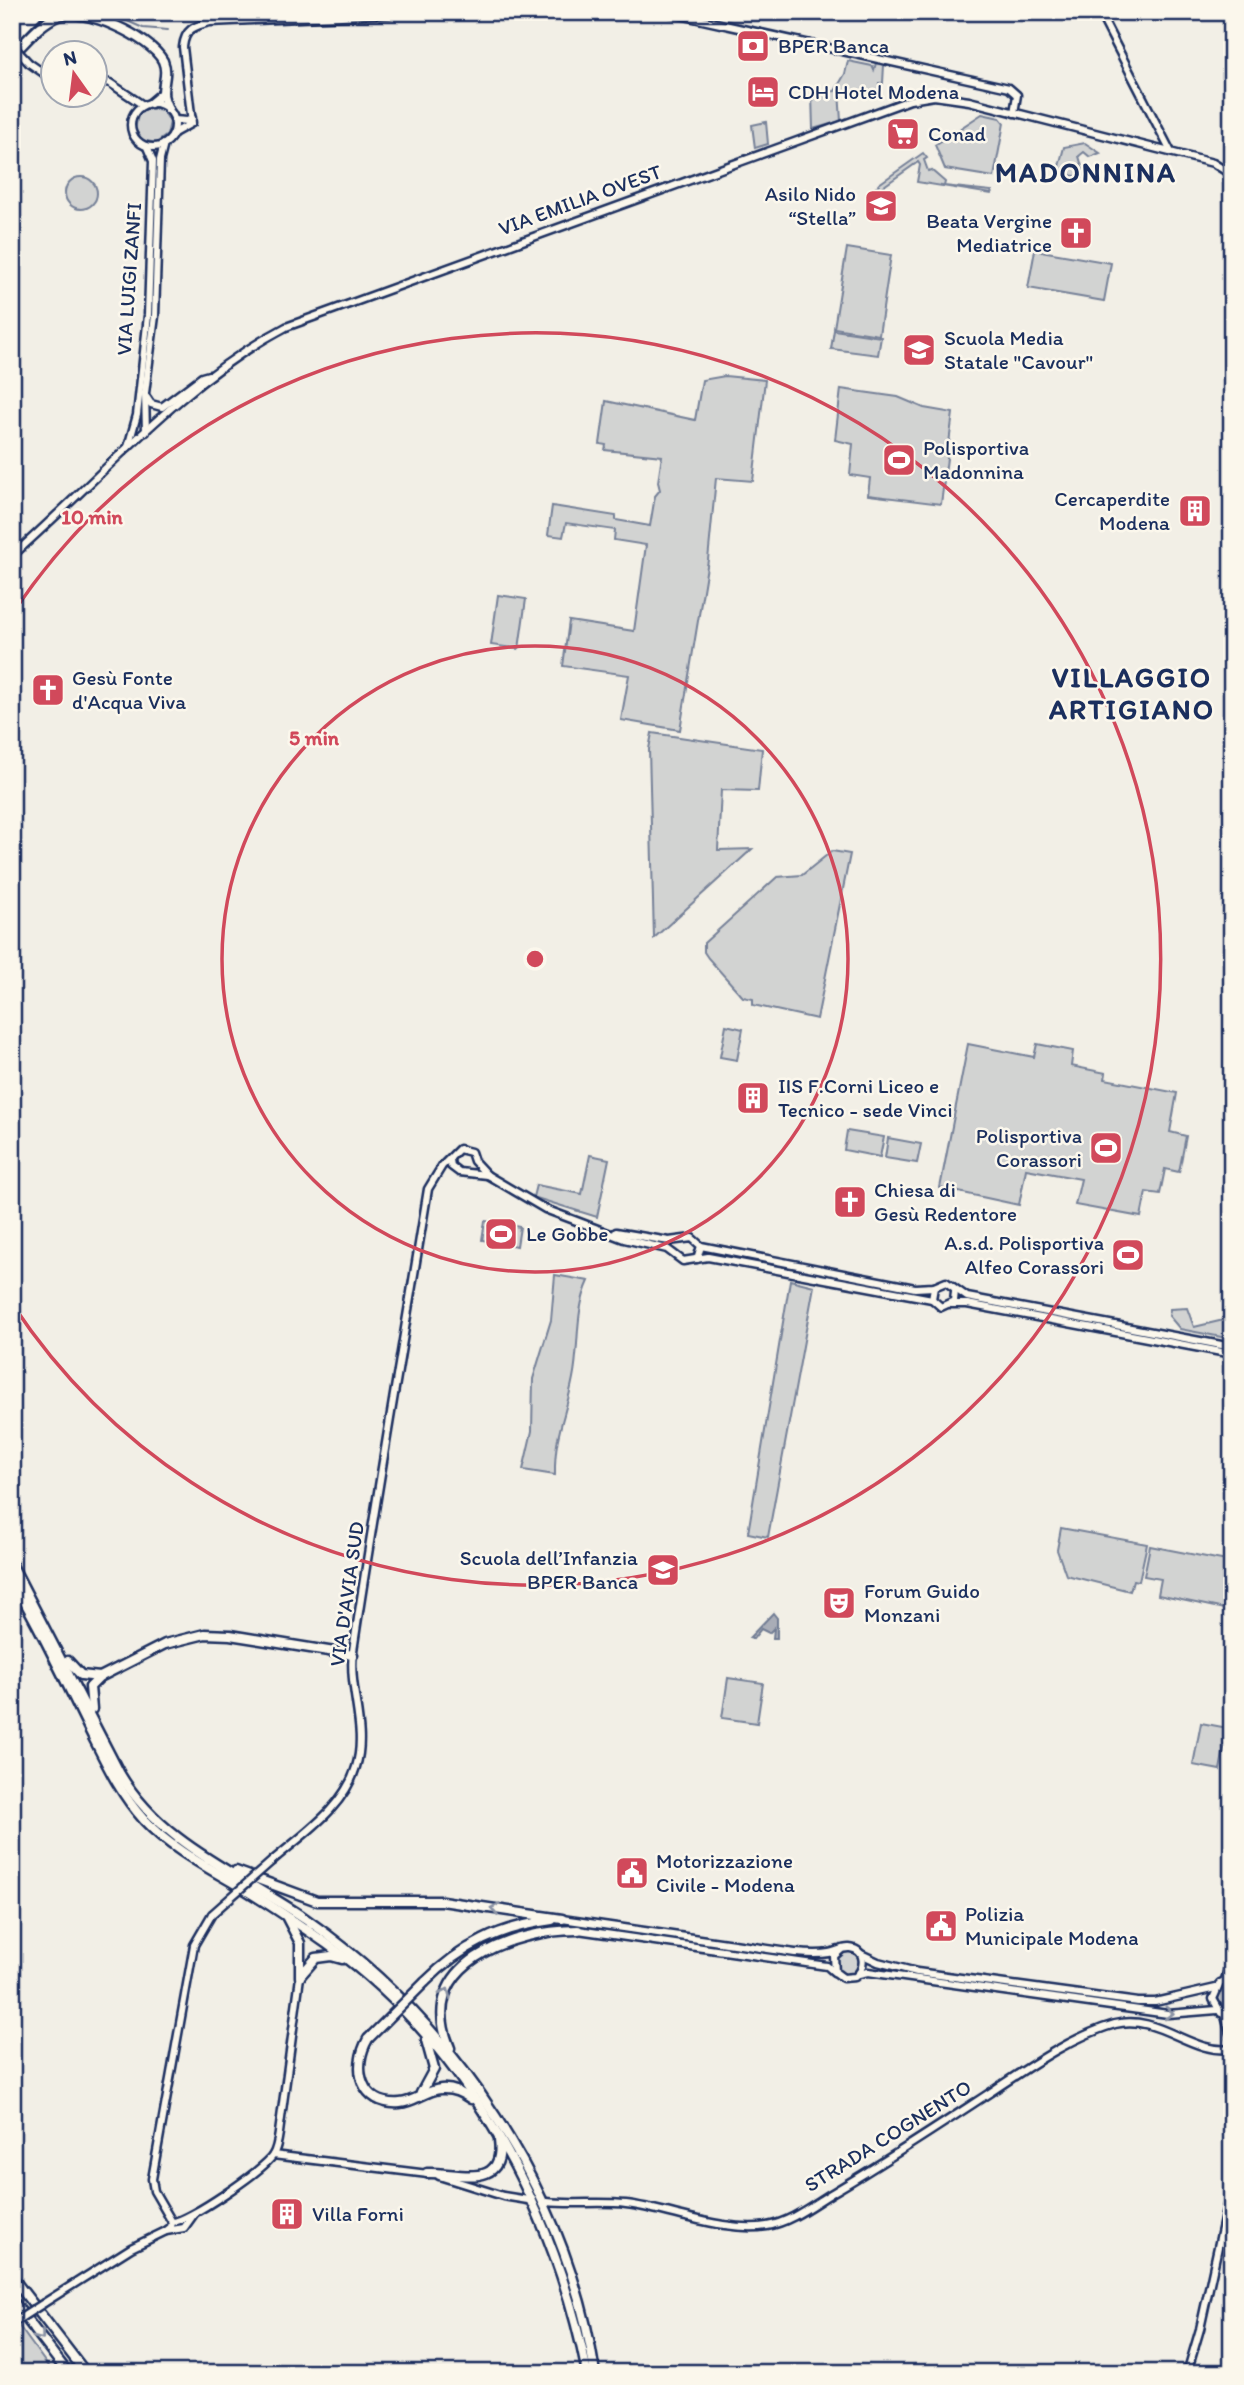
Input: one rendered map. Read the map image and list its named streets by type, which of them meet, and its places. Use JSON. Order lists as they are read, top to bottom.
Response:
{
  "streets": {
    "street": [
      "VIA EMILIA OVEST",
      "VIA LUIGI ZANFI",
      "VIA D'AVIA SUD",
      "STRADA COGNENTO"
    ]
  },
  "crossings": [
    ["VIA EMILIA OVEST", "VIA LUIGI ZANFI"]
  ],
  "districts": ["MADONNINA", "VILLAGGIO ARTIGIANO"],
  "places": {
    "bank": ["BPER Banca"],
    "hotel": ["CDH Hotel Modena"],
    "supermarket": ["Conad"],
    "school or university": ["Asilo Nido “Stella”", "Scuola Media Statale \"Cavour\"", "Scuola dell’Infanzia BPER Banca"],
    "church": ["Beata Vergine Mediatrice", "Gesù Fonte d'Acqua Viva", "Chiesa di Gesù Redentore"],
    "sports": [
      "Polisportiva Madonnina",
      "Polisportiva Corassori",
      "Le Gobbe",
      "A.s.d. Polisportiva Alfeo Corassori"
    ],
    "building": ["Cercaperdite Modena", "IIS F.Corni Liceo e Tecnico - sede Vinci", "Villa Forni"],
    "theatre": ["Forum Guido Monzani"],
    "public building": ["Motorizzazione Civile - Modena", "Polizia Municipale Modena"]
  },
  "north": "top",
  "rings": ["10 min", "5 min"]
}
